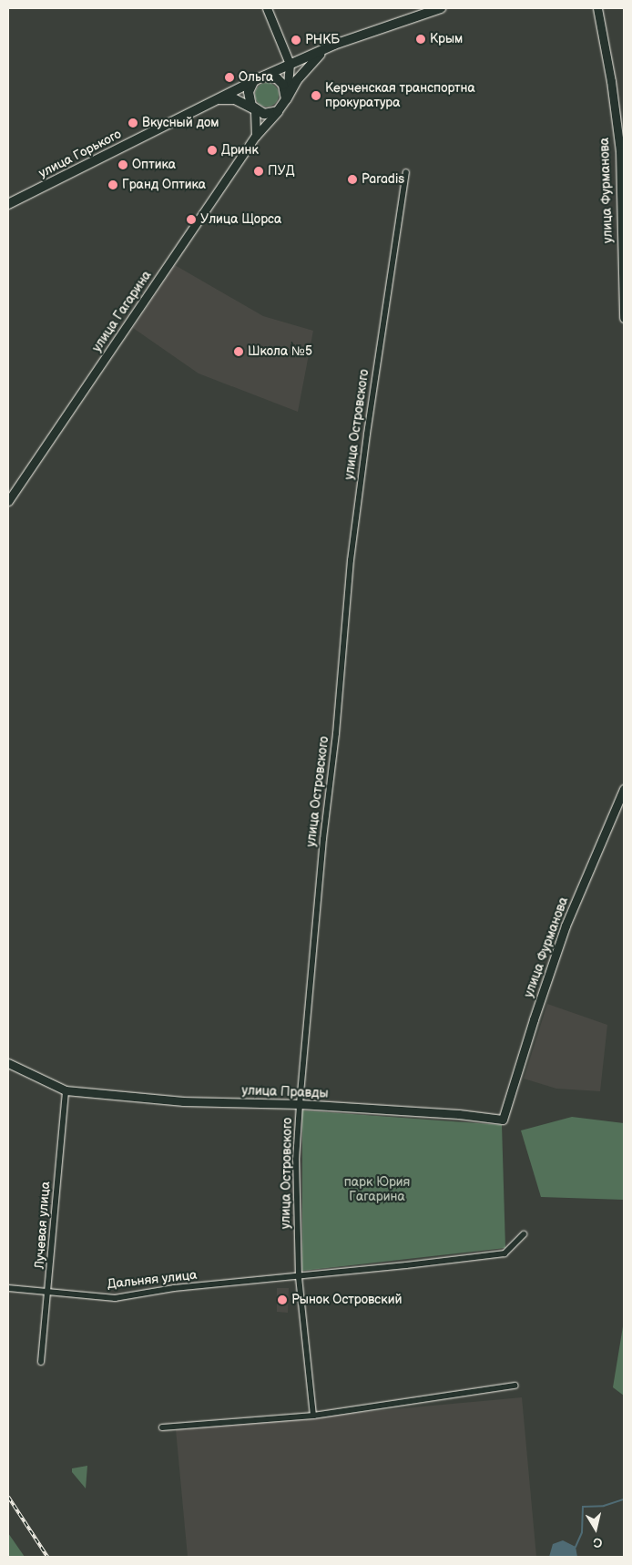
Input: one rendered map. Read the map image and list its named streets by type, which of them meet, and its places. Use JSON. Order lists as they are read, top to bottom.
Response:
{
  "streets": {
    "main road": [
      "улица Горького",
      "улица Фурманова",
      "улица Гагарина",
      "улица Правды"
    ],
    "street": ["улица Островского", "Лучевая улица", "Дальняя улица"]
  },
  "crossings": [
    ["улица Горького", "улица Гагарина"],
    ["улица Фурманова", "улица Правды"],
    ["улица Островского", "улица Правды"],
    ["улица Островского", "Дальняя улица"],
    ["улица Правды", "Лучевая улица"],
    ["Лучевая улица", "Дальняя улица"]
  ],
  "parks": ["парк Юрия Гагарина"],
  "places": [
    "Крым",
    "РНКБ",
    "Ольга",
    "Керченская транспортна прокуратура",
    "Вкусный дом",
    "Дринк",
    "Оптика",
    "ПУД",
    "Paradis",
    "Гранд Оптика",
    "Улица Щорса",
    "Школа №5",
    "Рынок Островский"
  ],
  "north": "bottom"
}
